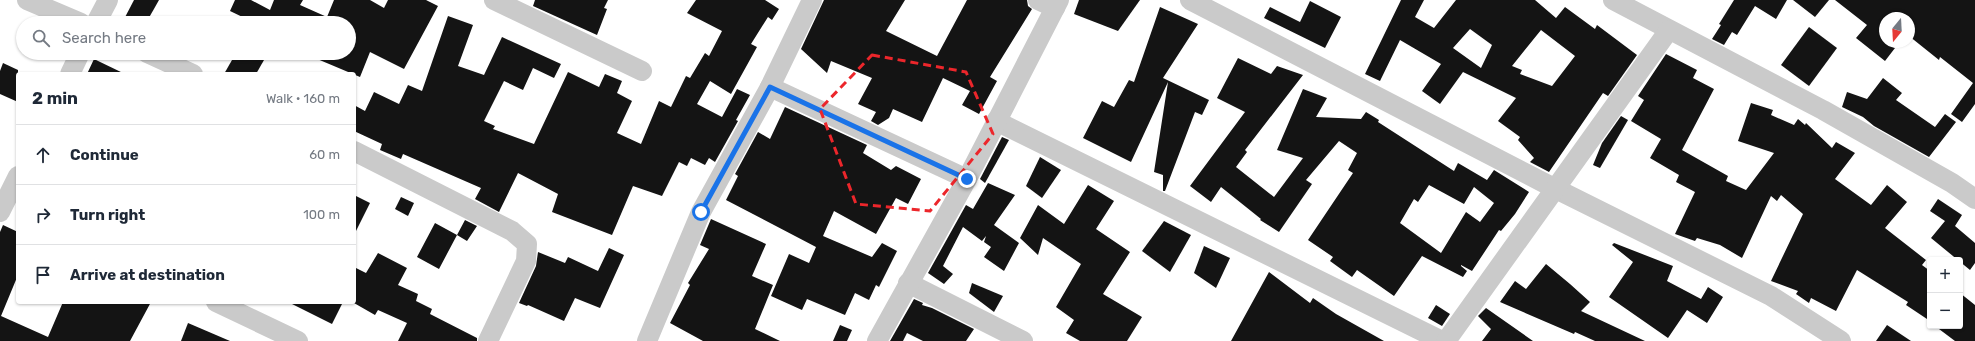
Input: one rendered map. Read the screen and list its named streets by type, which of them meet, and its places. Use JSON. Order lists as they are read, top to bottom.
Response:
{
  "north": "bottom",
  "page": {
    "search": "Search here",
    "heading": ["2 min", "Walk · 160 m"],
    "list": [
      ["Continue", "60 m"],
      ["Turn right", "100 m"],
      "Arrive at destination"
    ],
    "map_buttons": ["+", "−"]
  }
}
